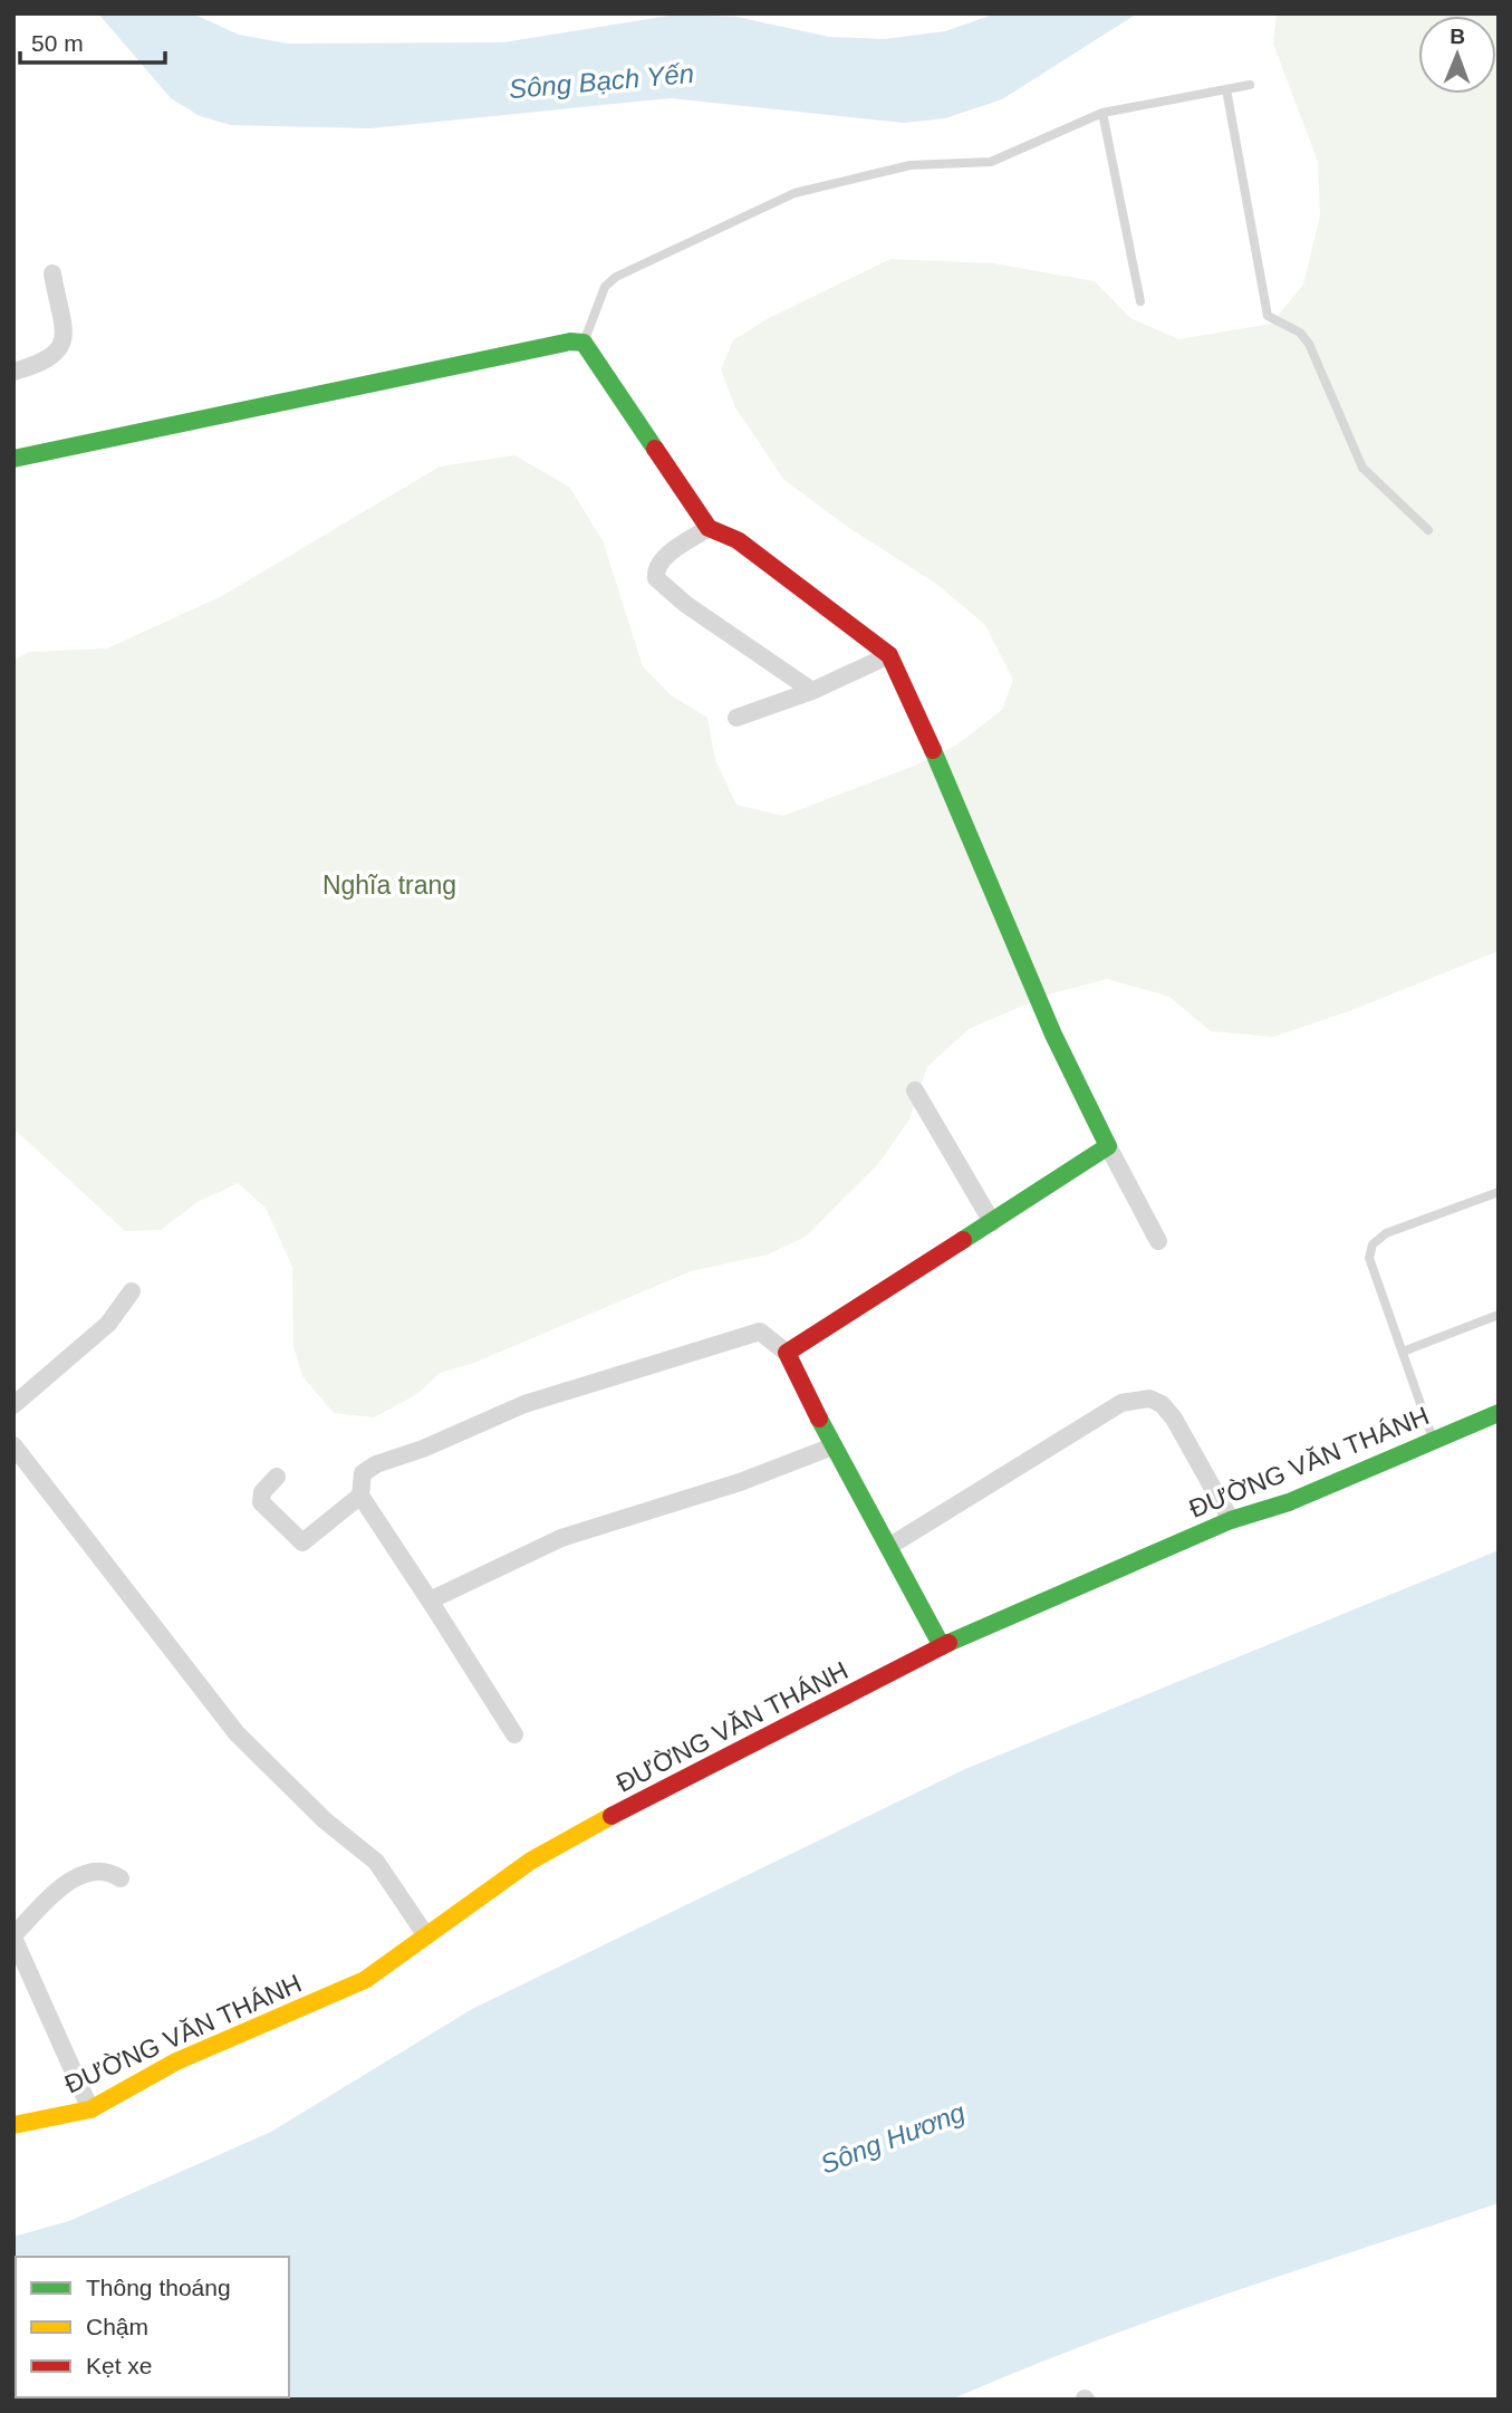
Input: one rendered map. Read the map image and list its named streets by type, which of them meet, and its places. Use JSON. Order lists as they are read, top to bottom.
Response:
{
  "streets": {
    "street": ["ĐƯỜNG VĂN THÁNH"]
  },
  "water": ["Sông Bạch Yến", "Sông Hương"],
  "parks": ["Nghĩa trang"],
  "legend": ["Thông thoáng", "Chậm", "Kẹt xe"],
  "scale_bar": "50 m",
  "north": "top"
}
